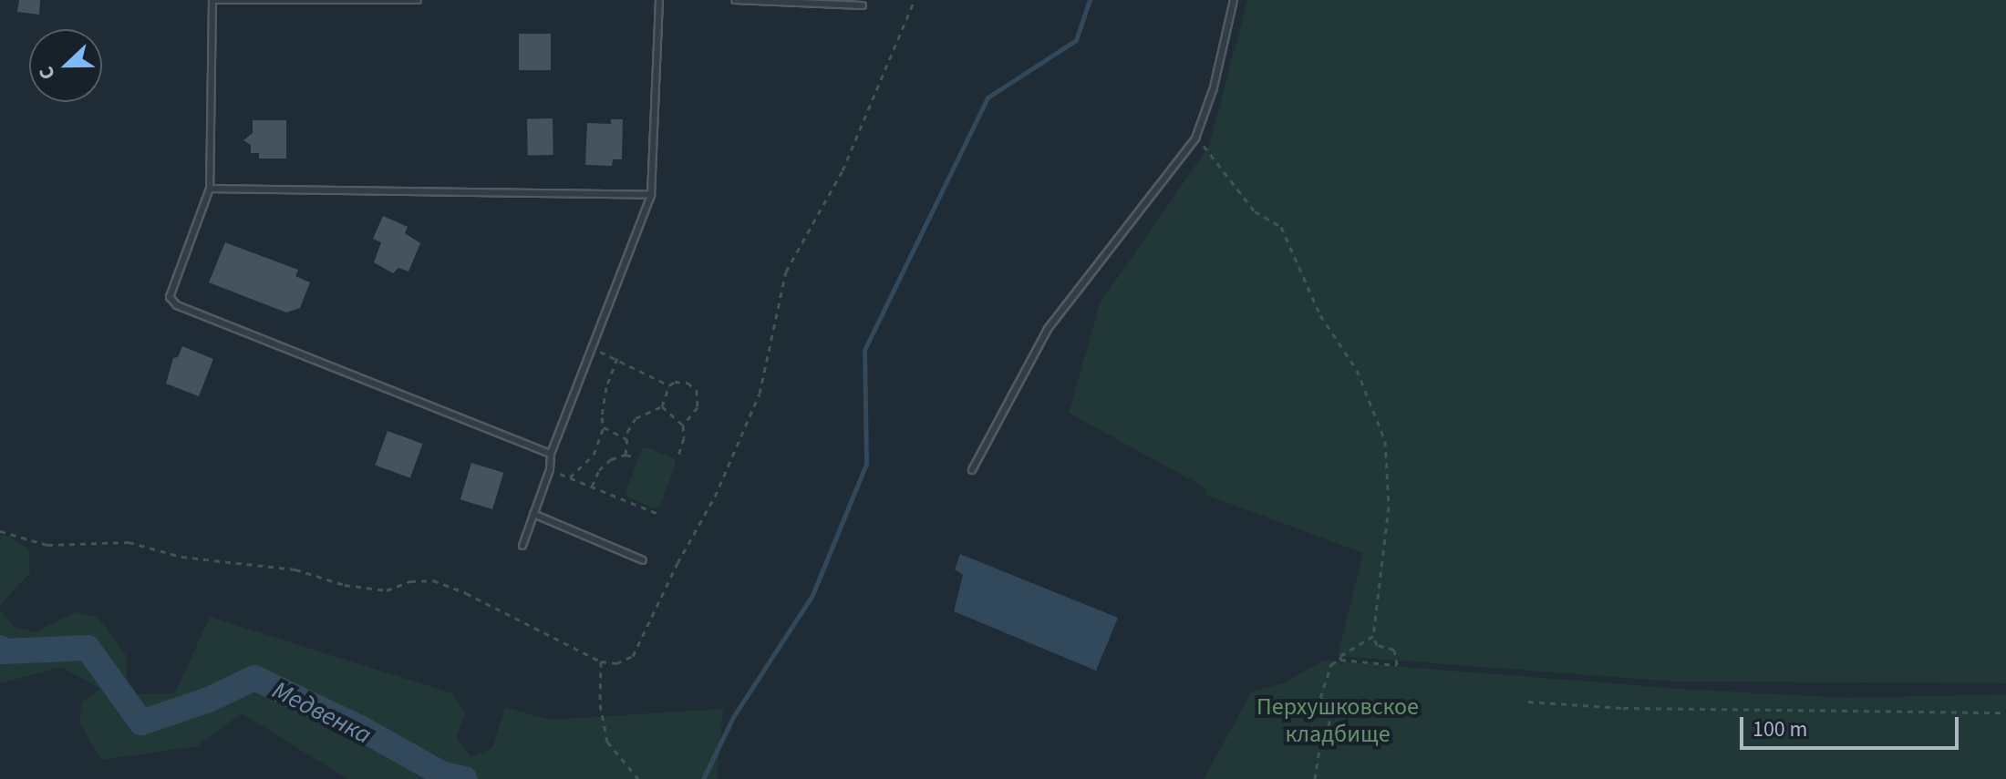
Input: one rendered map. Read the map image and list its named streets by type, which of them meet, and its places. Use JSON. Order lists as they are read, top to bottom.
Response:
{
  "water": ["Медвенка"],
  "parks": ["Перхушковское кладбище"],
  "scale_bar": "100 m",
  "north": "left"
}
